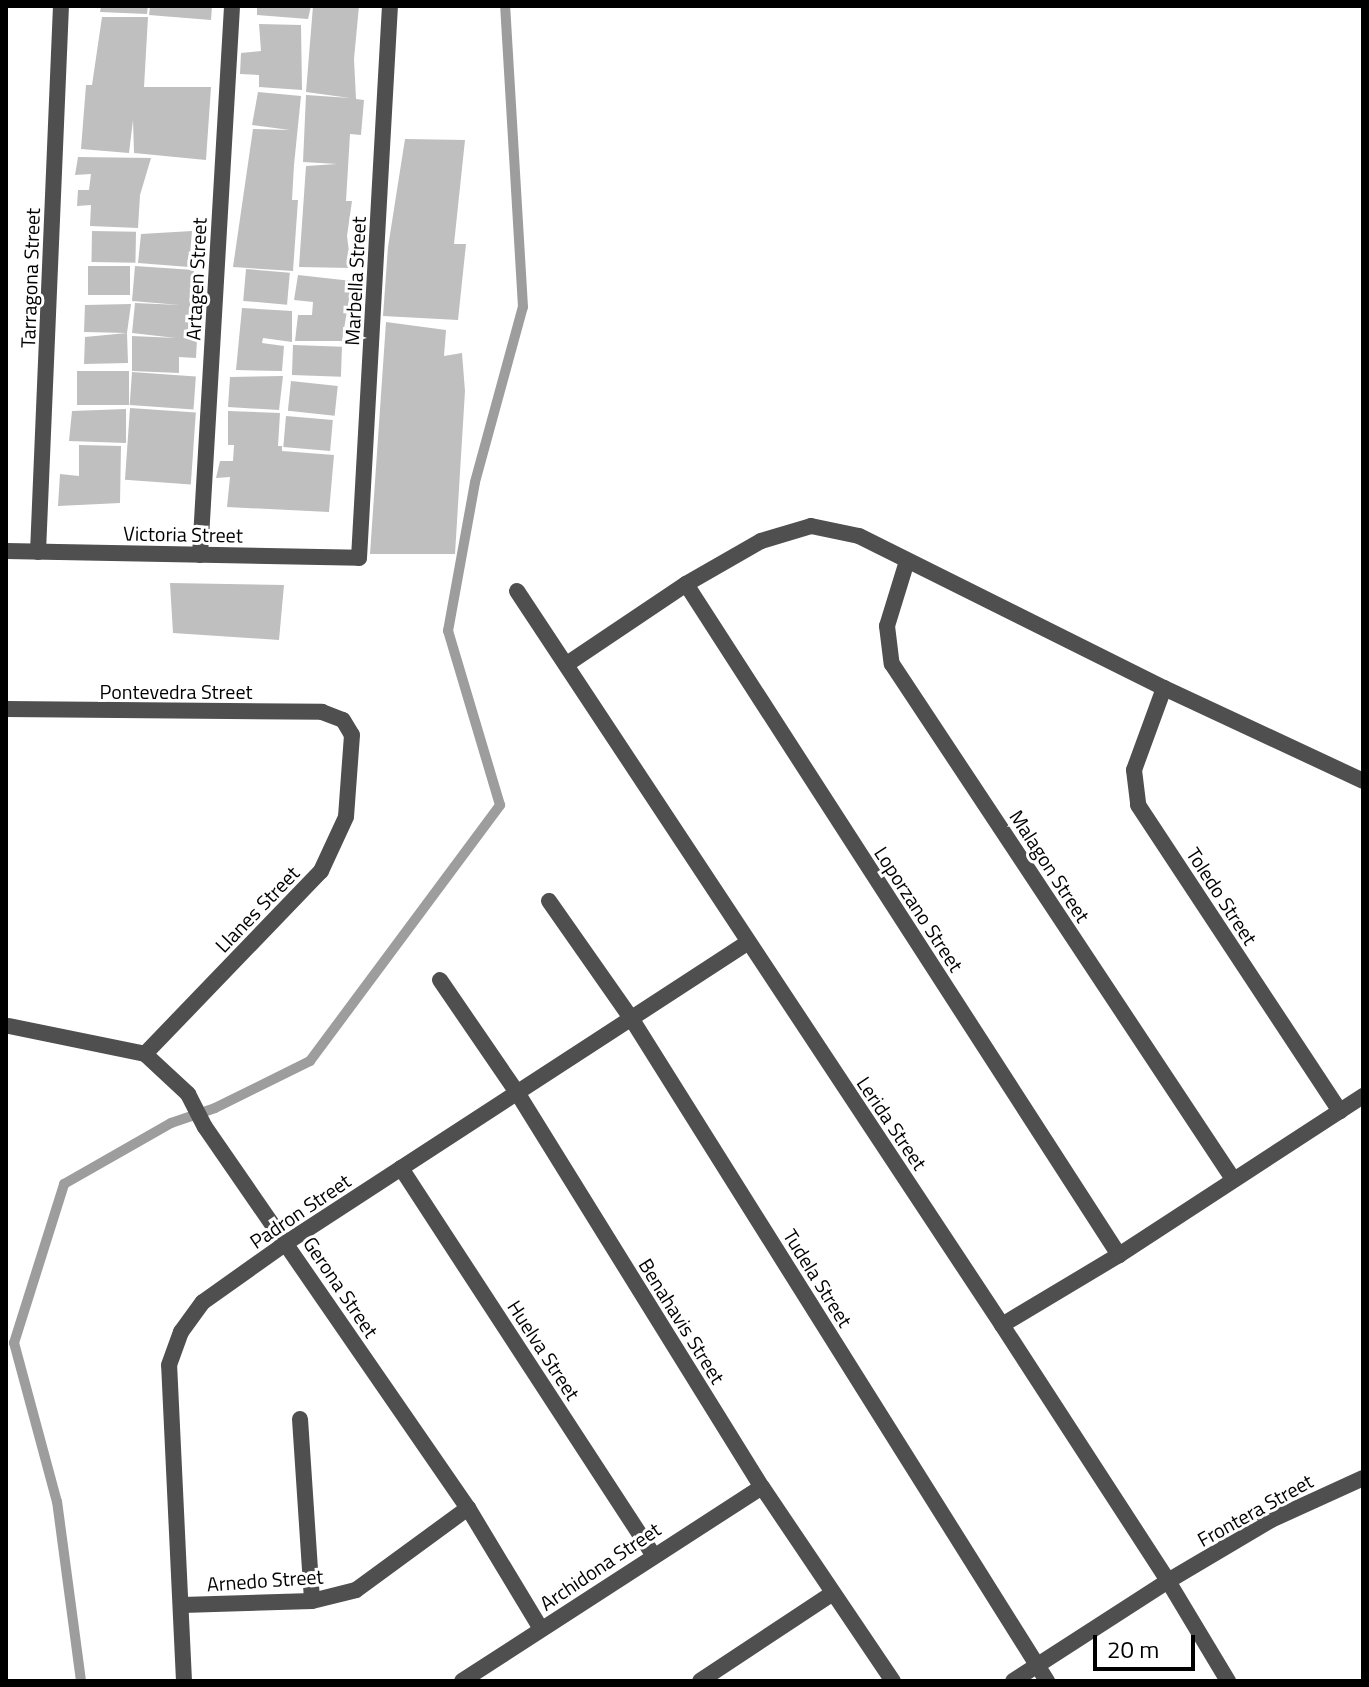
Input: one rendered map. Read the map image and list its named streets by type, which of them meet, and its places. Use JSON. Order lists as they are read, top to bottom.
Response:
{
  "streets": {
    "street": [
      "Tarragona Street",
      "Artagen Street",
      "Marbella Street",
      "Victoria Street",
      "Pontevedra Street",
      "Malagon Street",
      "Toledo Street",
      "Llanes Street",
      "Loporzano Street",
      "Lerida Street",
      "Padron Street",
      "Tudela Street",
      "Gerona Street",
      "Benahavis Street",
      "Huelva Street",
      "Frontera Street",
      "Archidona Street",
      "Arnedo Street"
    ]
  },
  "crossings": [
    ["Tarragona Street", "Victoria Street"],
    ["Artagen Street", "Victoria Street"],
    ["Marbella Street", "Victoria Street"],
    ["Pontevedra Street", "Llanes Street"],
    ["Llanes Street", "Gerona Street"],
    ["Lerida Street", "Padron Street"],
    ["Lerida Street", "Frontera Street"],
    ["Padron Street", "Tudela Street"],
    ["Padron Street", "Gerona Street"],
    ["Padron Street", "Benahavis Street"],
    ["Padron Street", "Huelva Street"],
    ["Padron Street", "Arnedo Street"],
    ["Tudela Street", "Frontera Street"],
    ["Gerona Street", "Archidona Street"],
    ["Gerona Street", "Arnedo Street"],
    ["Benahavis Street", "Archidona Street"],
    ["Huelva Street", "Archidona Street"]
  ],
  "scale_bar": "20 m"
}
